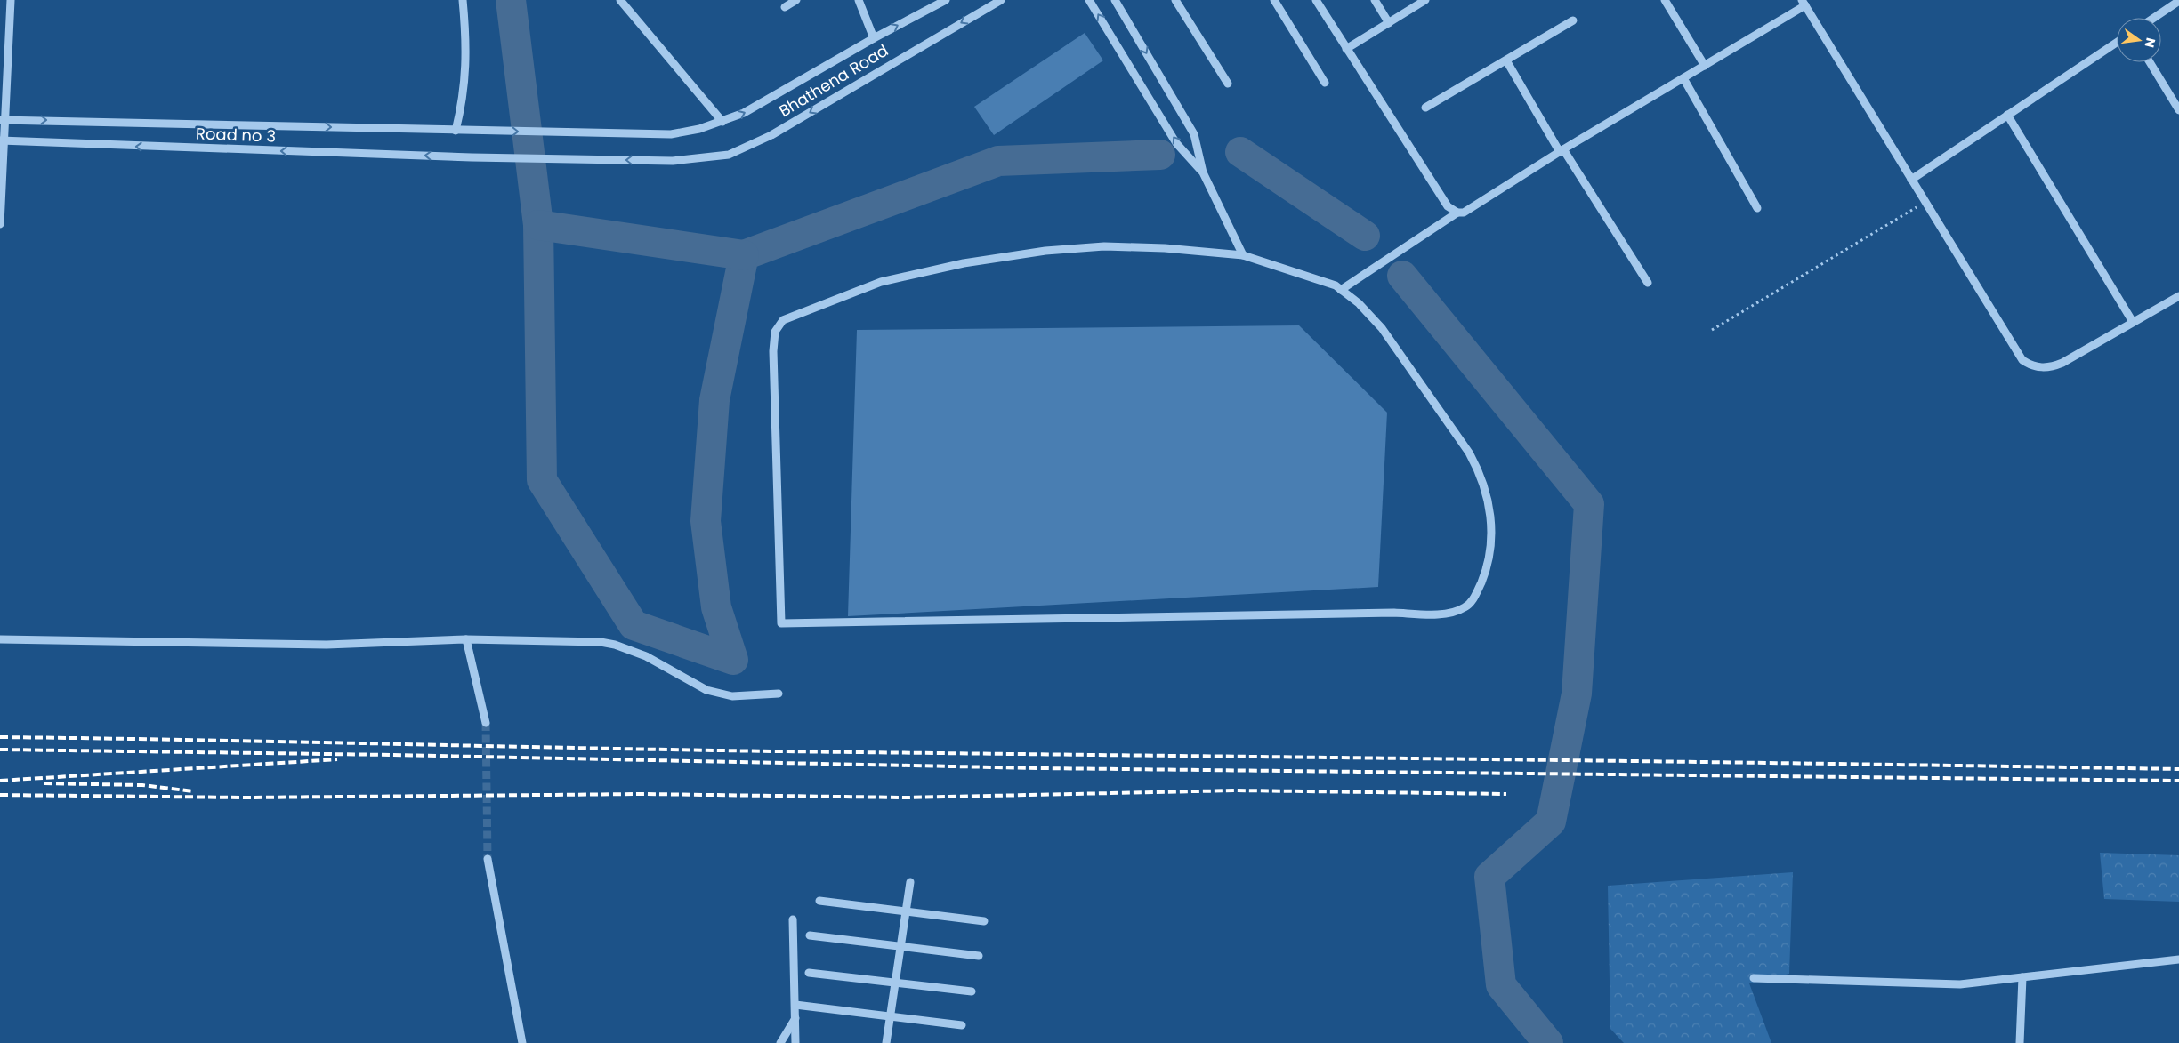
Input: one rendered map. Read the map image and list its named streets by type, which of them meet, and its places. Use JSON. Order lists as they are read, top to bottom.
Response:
{
  "streets": {
    "street": ["Bhathena Road", "Road no 3"]
  },
  "crossings": [
    ["Bhathena Road", "Road no 3"]
  ],
  "north": "right"
}
